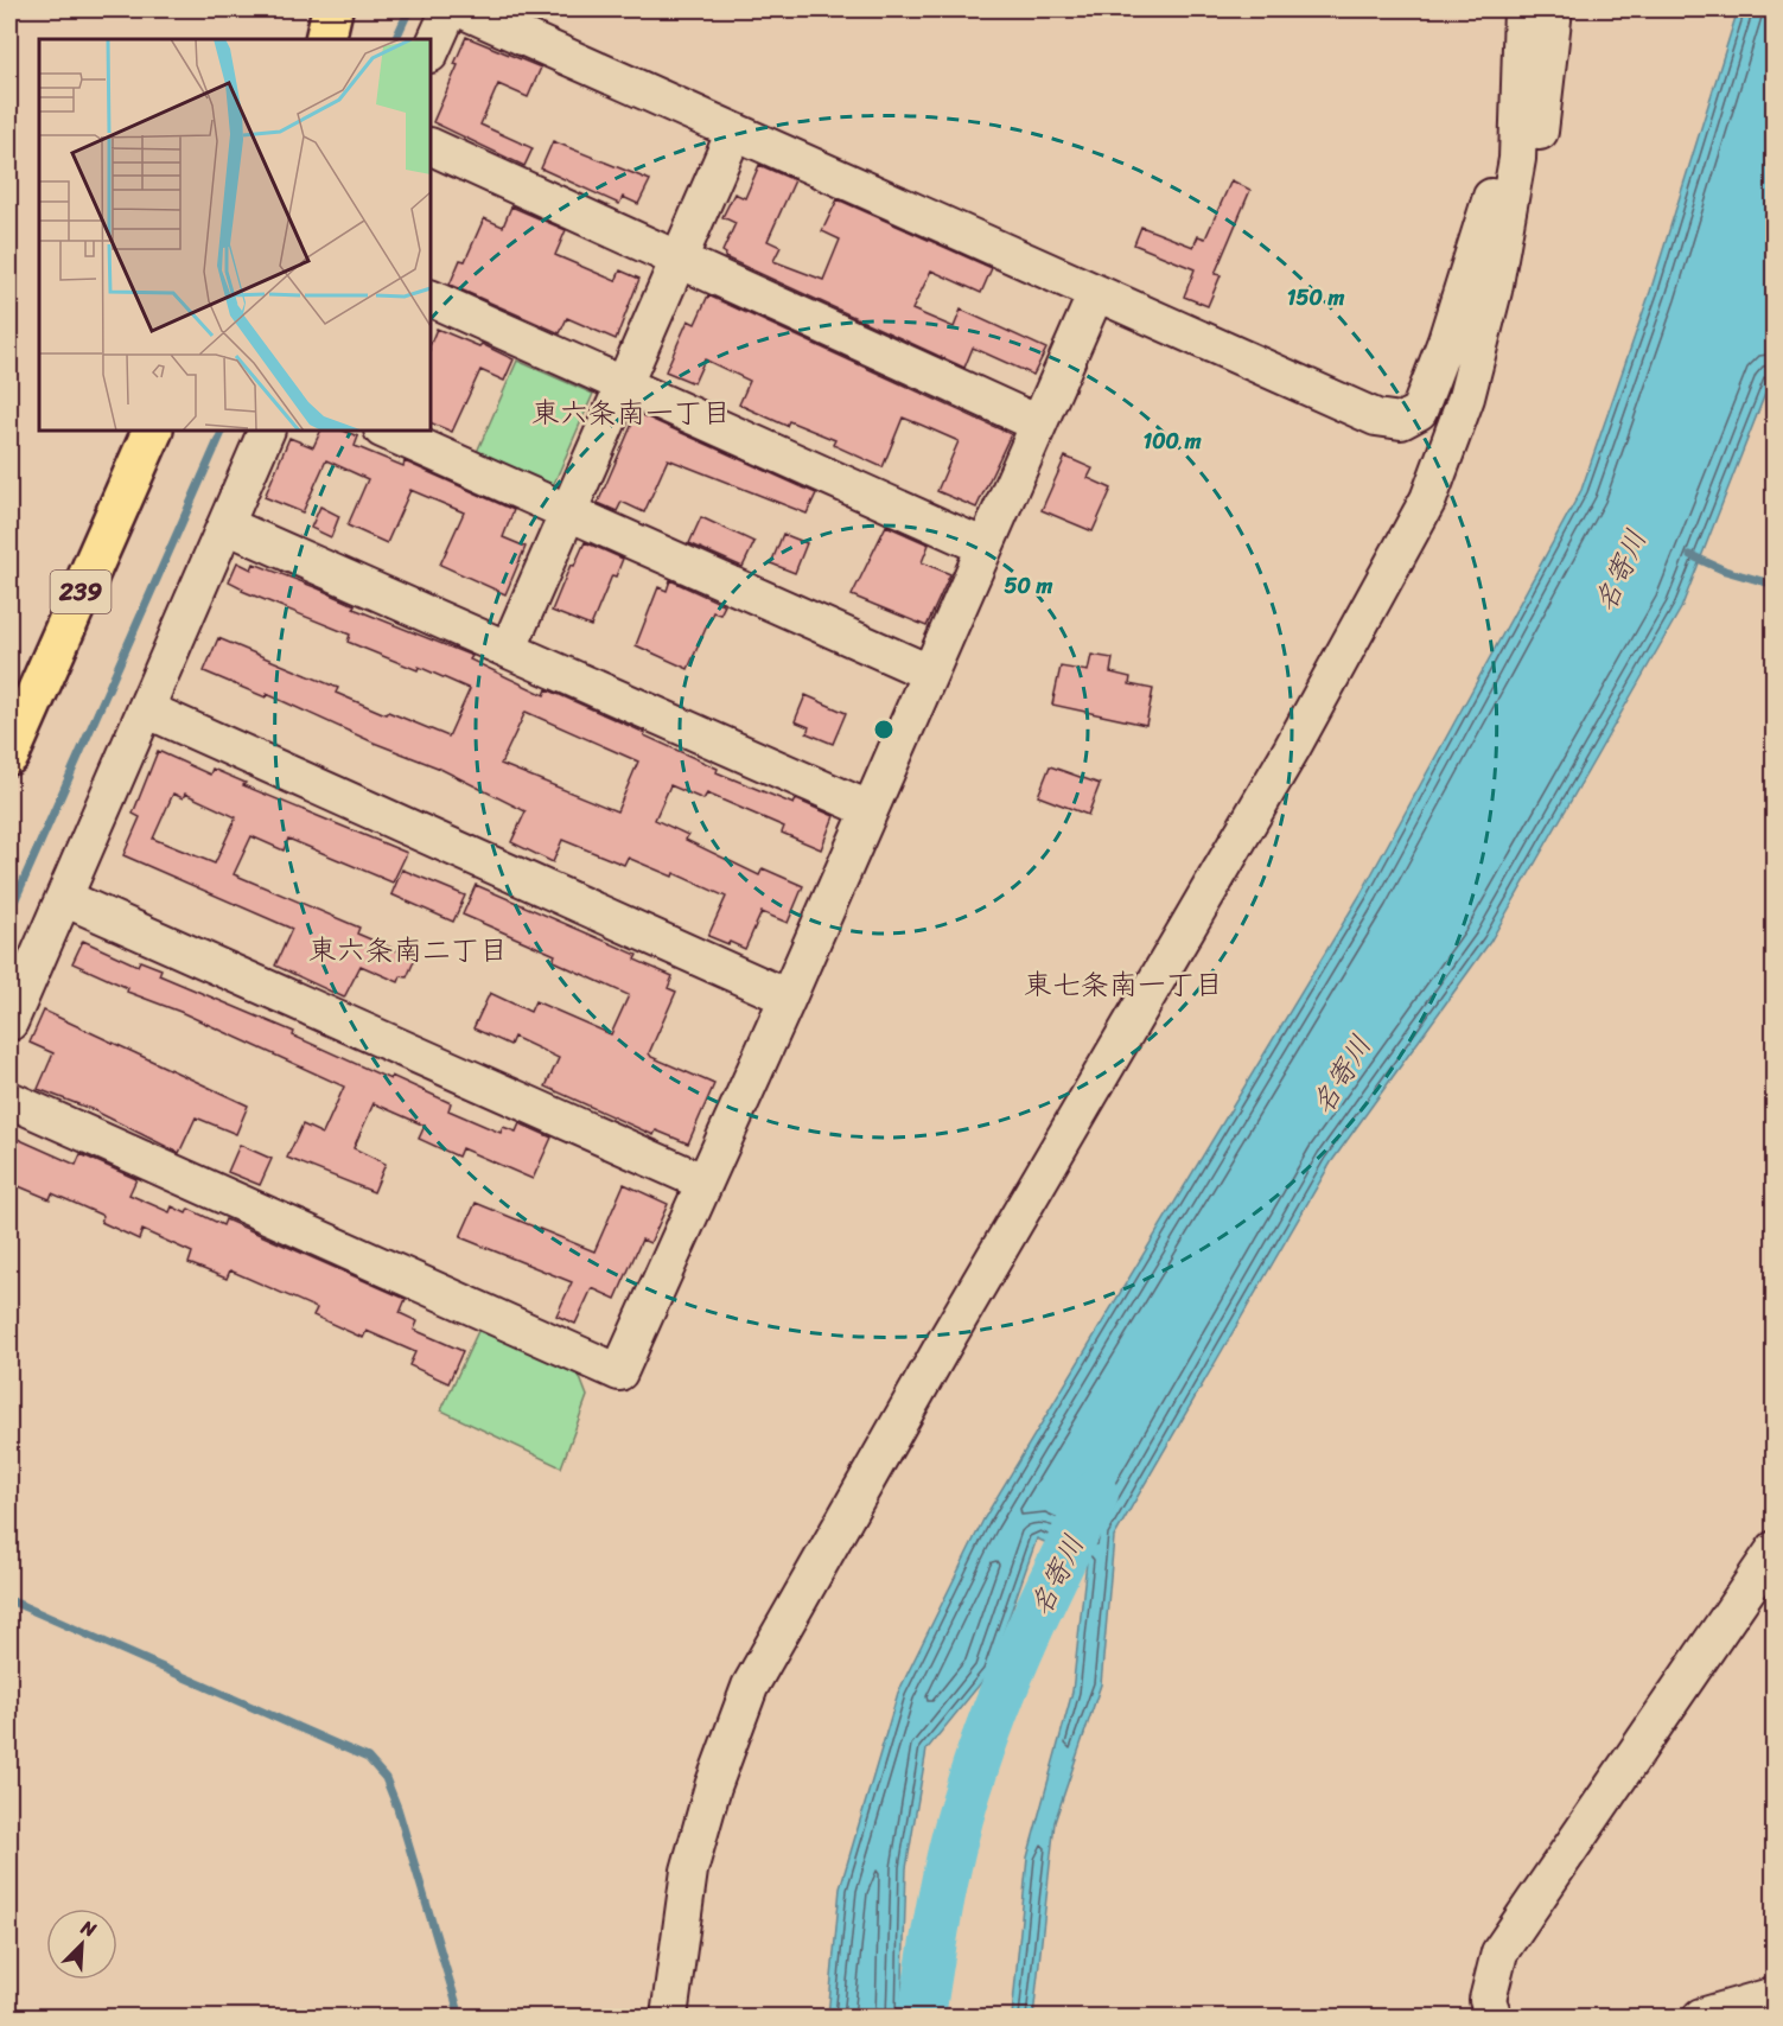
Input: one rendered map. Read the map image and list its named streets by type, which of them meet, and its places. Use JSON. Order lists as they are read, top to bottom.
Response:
{
  "streets": {
    "highway": ["239"]
  },
  "districts": ["東六条南一丁目", "東六条南二丁目", "東七条南一丁目"],
  "water": ["名寄川"],
  "north": "top right",
  "rings": ["150 m", "100 m", "50 m"]
}
